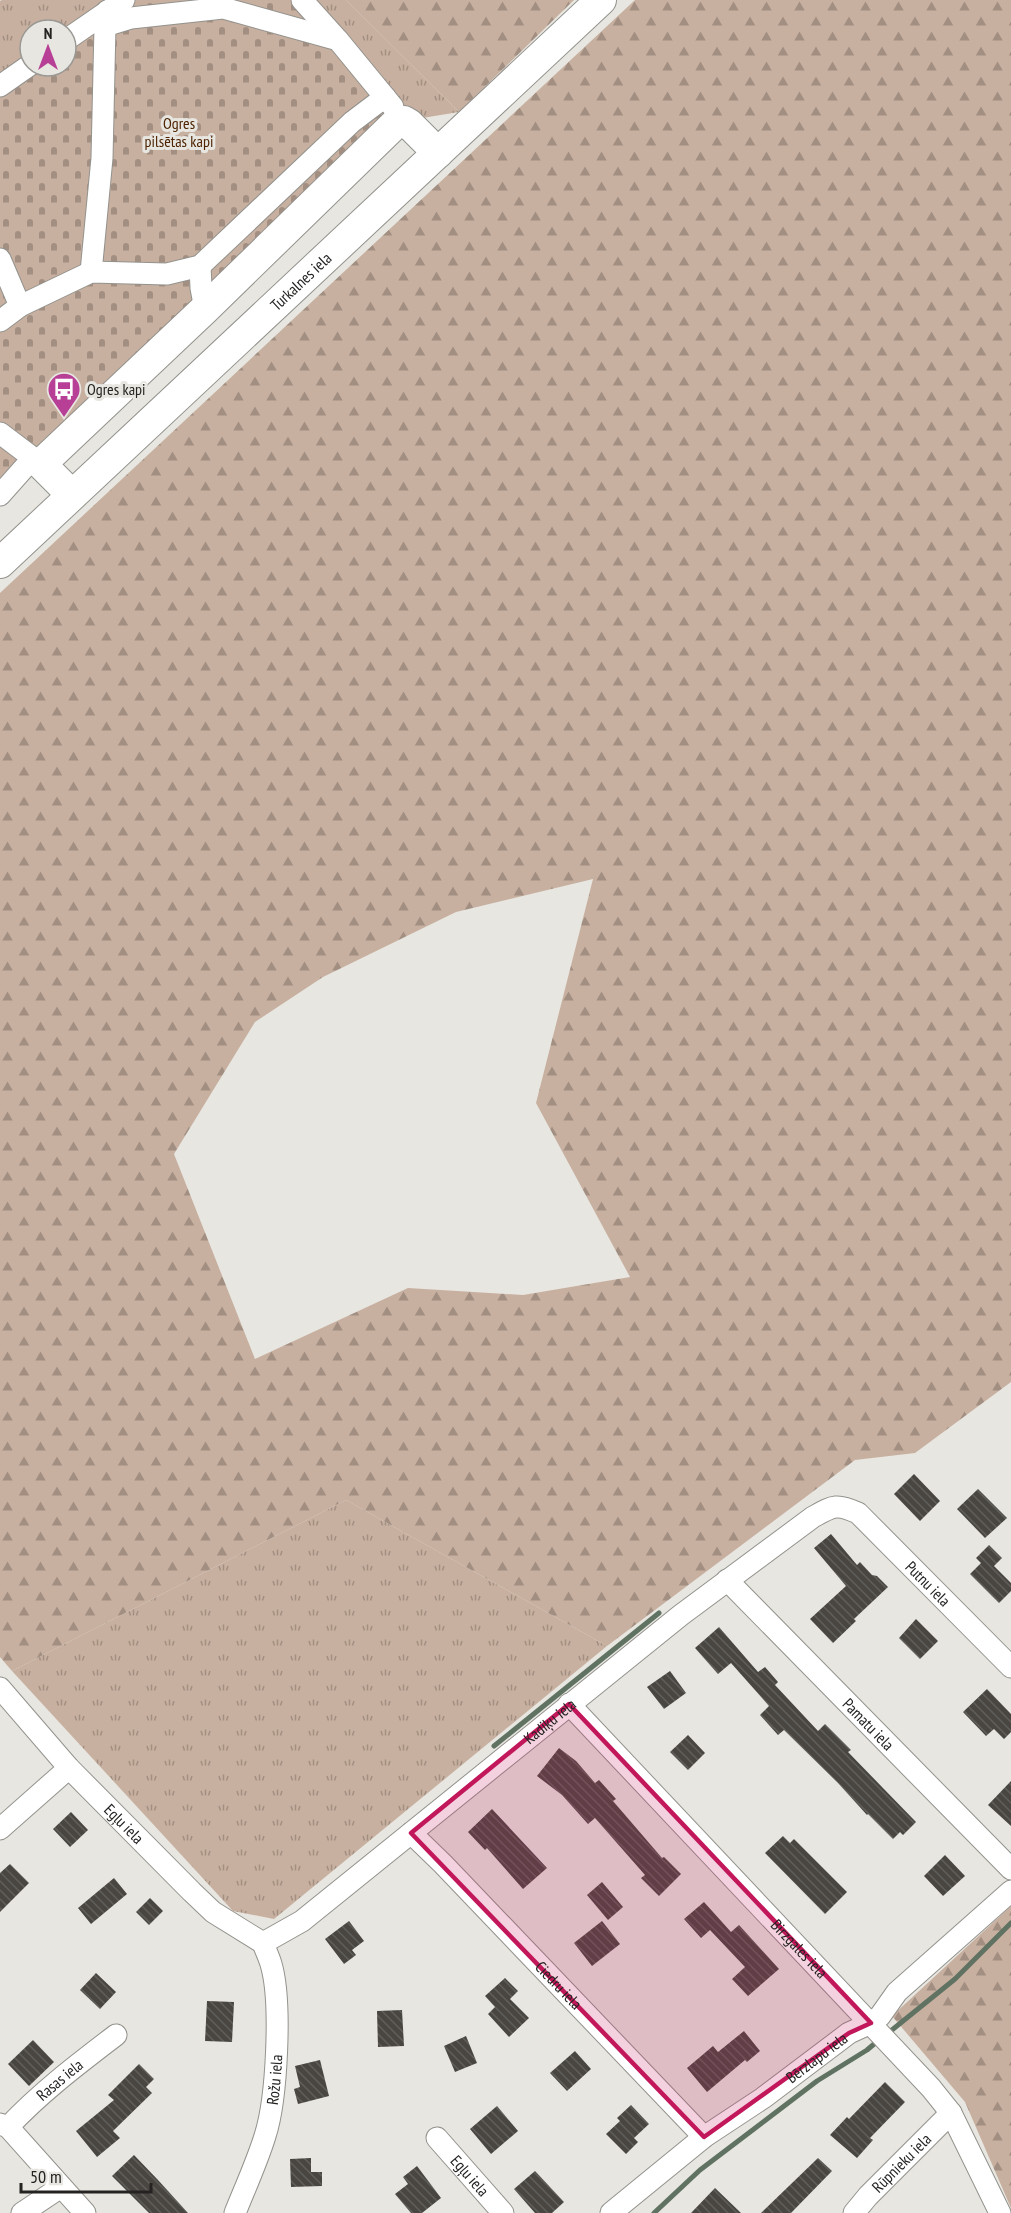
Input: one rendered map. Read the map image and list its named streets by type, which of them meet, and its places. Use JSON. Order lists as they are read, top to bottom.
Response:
{
  "streets": {
    "main road": ["Turkalnes iela"],
    "street": [
      "Putnu iela",
      "Kadiķu iela",
      "Pamatu iela",
      "Egļu iela",
      "Birzgales iela",
      "Ciedru iela",
      "Bērzlapu iela",
      "Rasas iela",
      "Rožu iela",
      "Rūpnieku iela"
    ]
  },
  "crossings": [
    ["Putnu iela", "Kadiķu iela"],
    ["Kadiķu iela", "Pamatu iela"],
    ["Kadiķu iela", "Egļu iela"],
    ["Kadiķu iela", "Birzgales iela"],
    ["Kadiķu iela", "Ciedru iela"],
    ["Kadiķu iela", "Rožu iela"],
    ["Egļu iela", "Rožu iela"],
    ["Birzgales iela", "Bērzlapu iela"],
    ["Birzgales iela", "Rūpnieku iela"],
    ["Ciedru iela", "Bērzlapu iela"]
  ],
  "parks": ["Ogres pilsētas kapi"],
  "places": {
    "bus stop": ["Ogres kapi"]
  },
  "scale_bar": "50 m",
  "north": "top"
}
